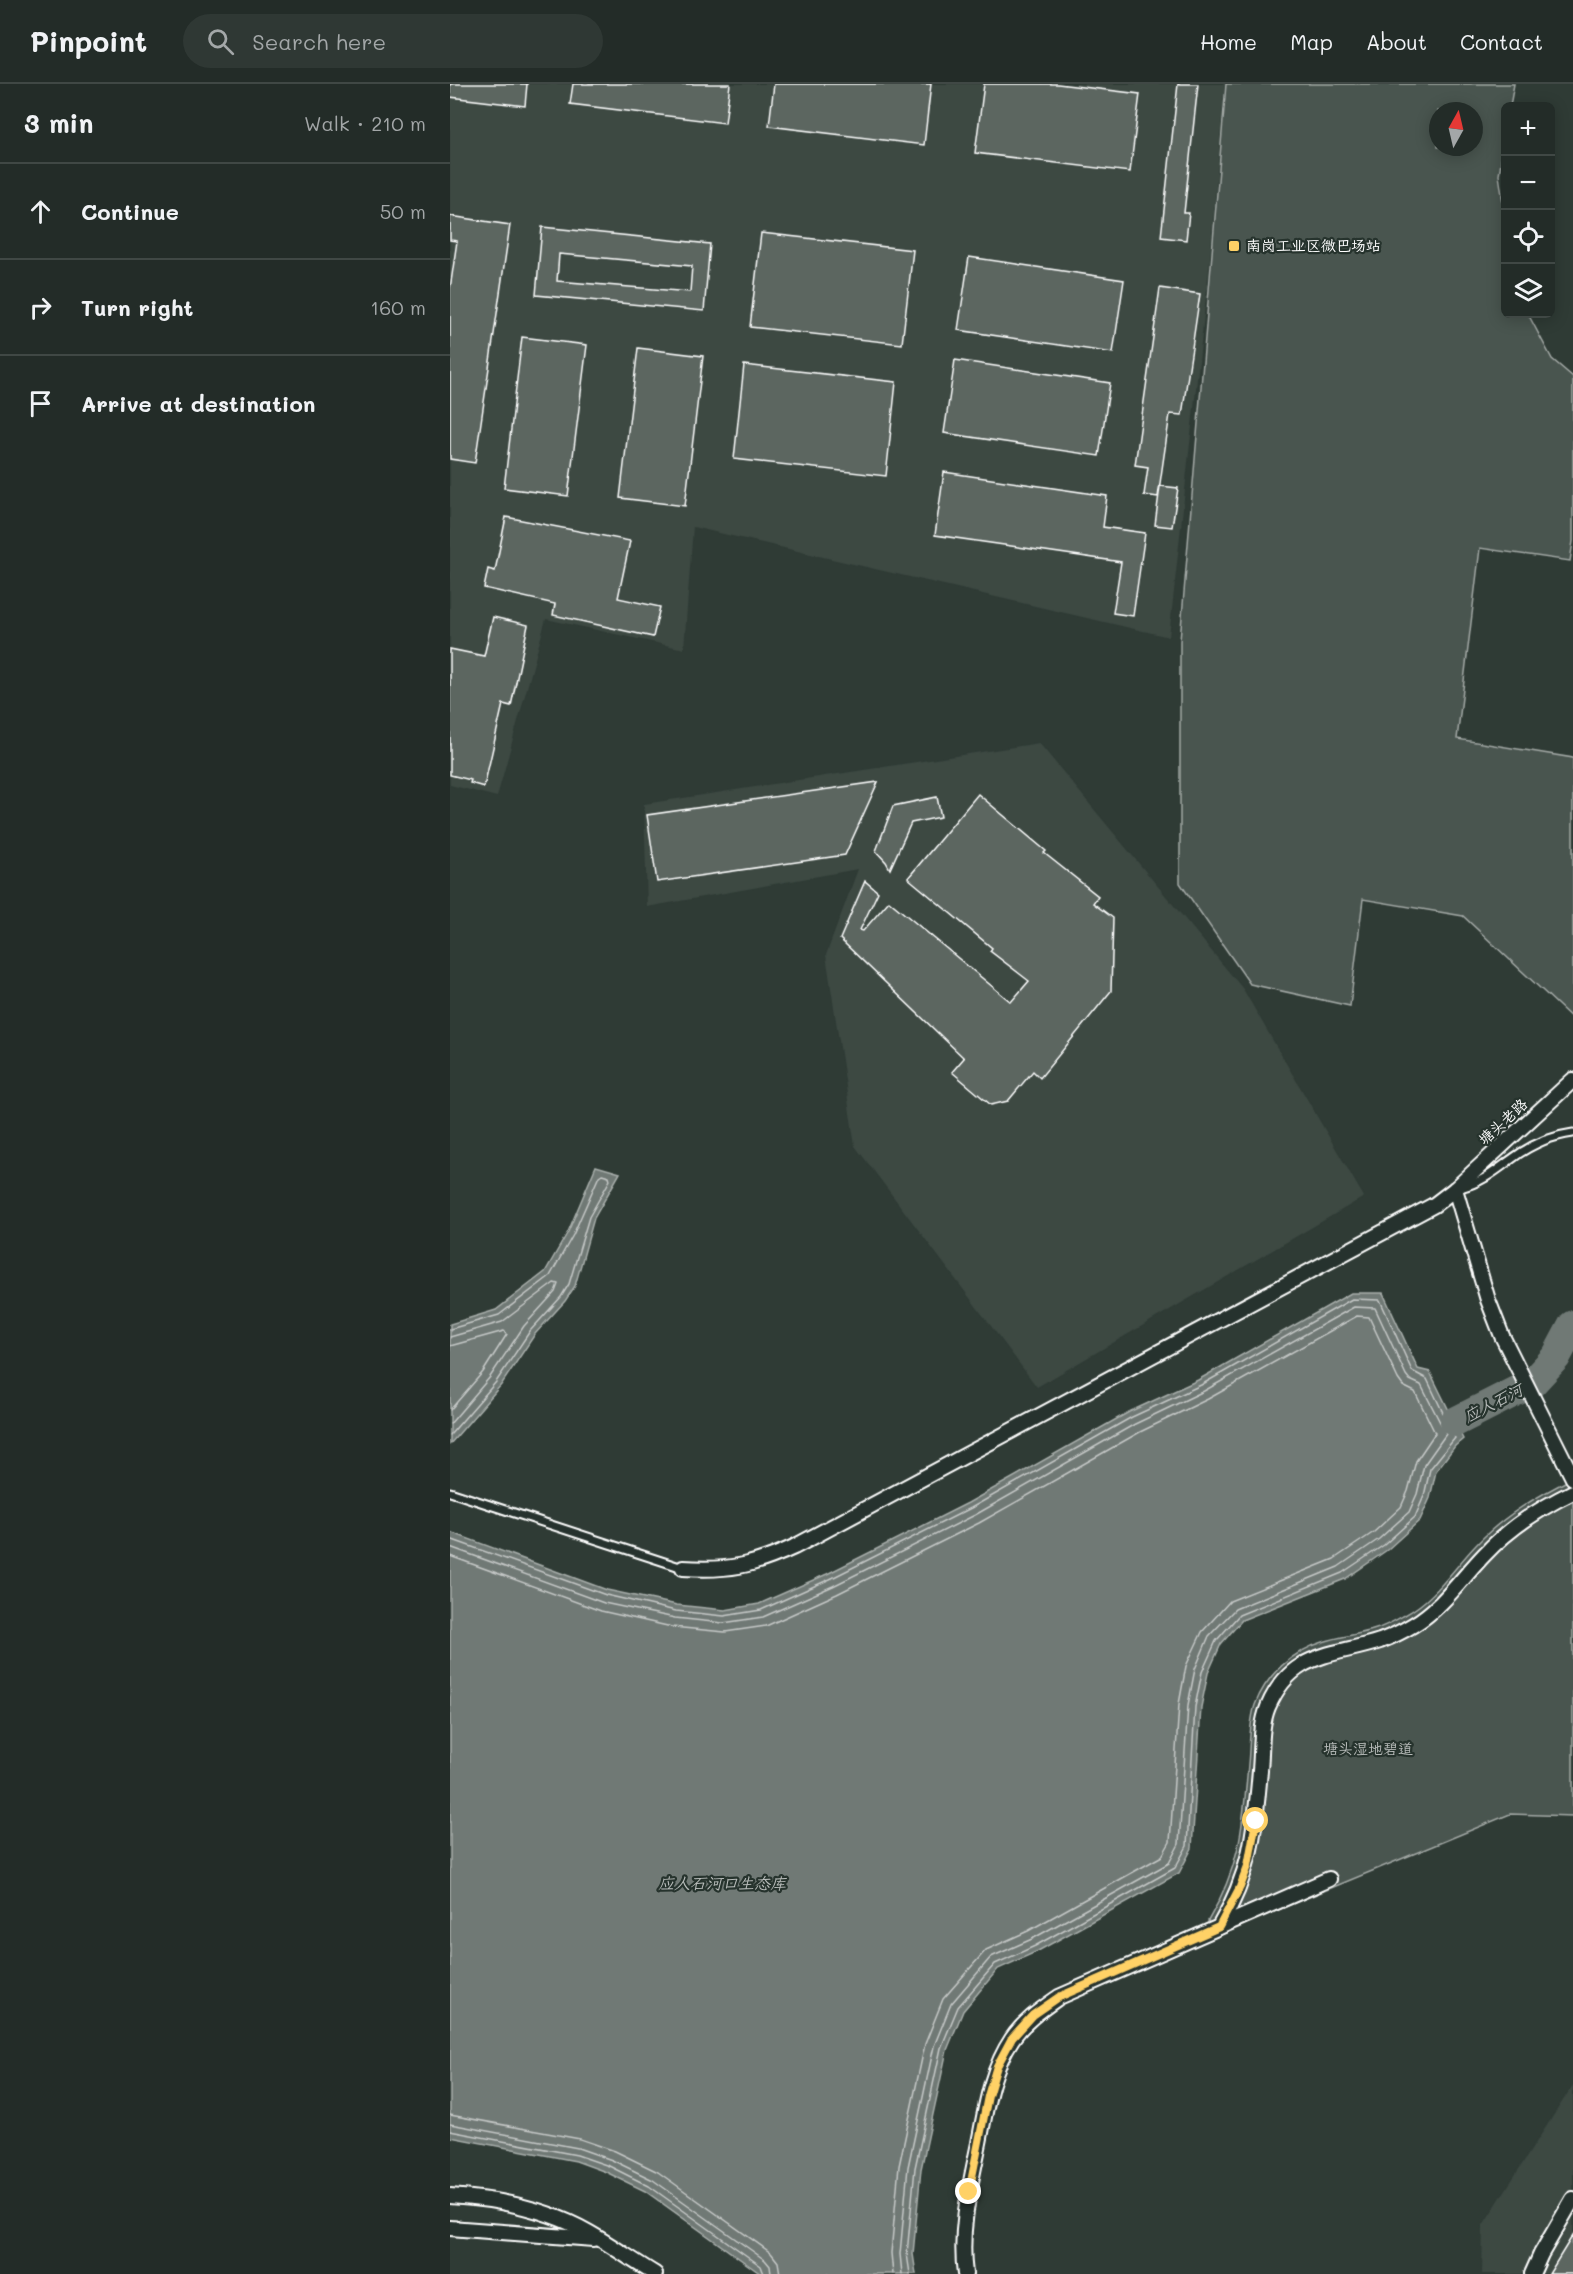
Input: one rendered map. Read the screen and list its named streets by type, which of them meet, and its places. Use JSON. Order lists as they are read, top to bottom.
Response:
{
  "streets": {
    "street": ["塘头老路"]
  },
  "water": ["应人石河", "应人石河口生态库"],
  "parks": ["塘头湿地碧道"],
  "places": {
    "transit": ["南岗工业区微巴场站"]
  },
  "north": "top",
  "page": {
    "header": "Pinpoint",
    "search": "Search here",
    "nav": [
      "Home",
      "Map",
      "About",
      "Contact"
    ],
    "heading": ["3 min", "Walk · 210 m"],
    "map_buttons": ["+", "−"],
    "list": [
      ["Continue", "50 m"],
      ["Turn right", "160 m"],
      "Arrive at destination"
    ]
  }
}
